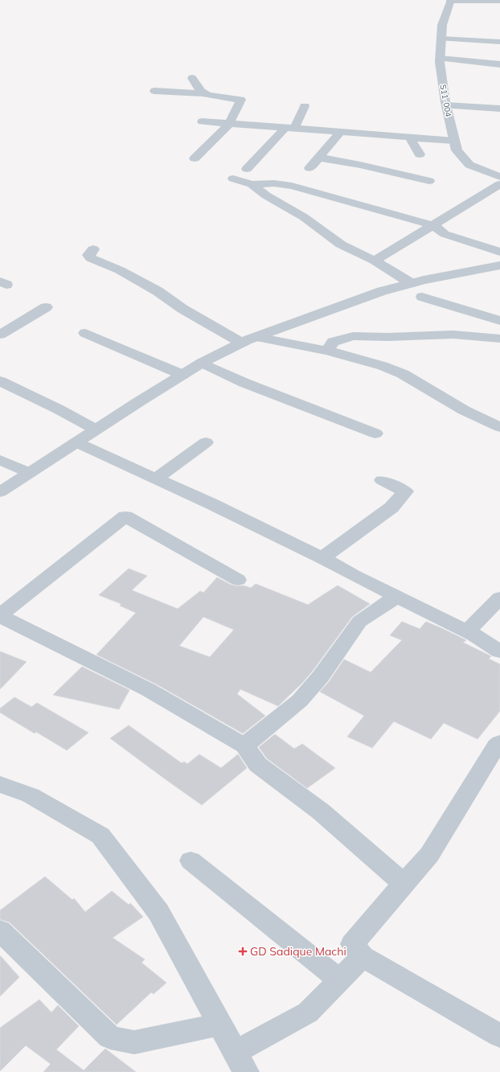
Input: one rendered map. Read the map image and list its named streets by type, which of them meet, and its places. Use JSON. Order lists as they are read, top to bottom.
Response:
{
  "streets": {
    "street": ["S11-004"]
  },
  "places": {
    "health": ["GD Sadique Machi"]
  }
}
